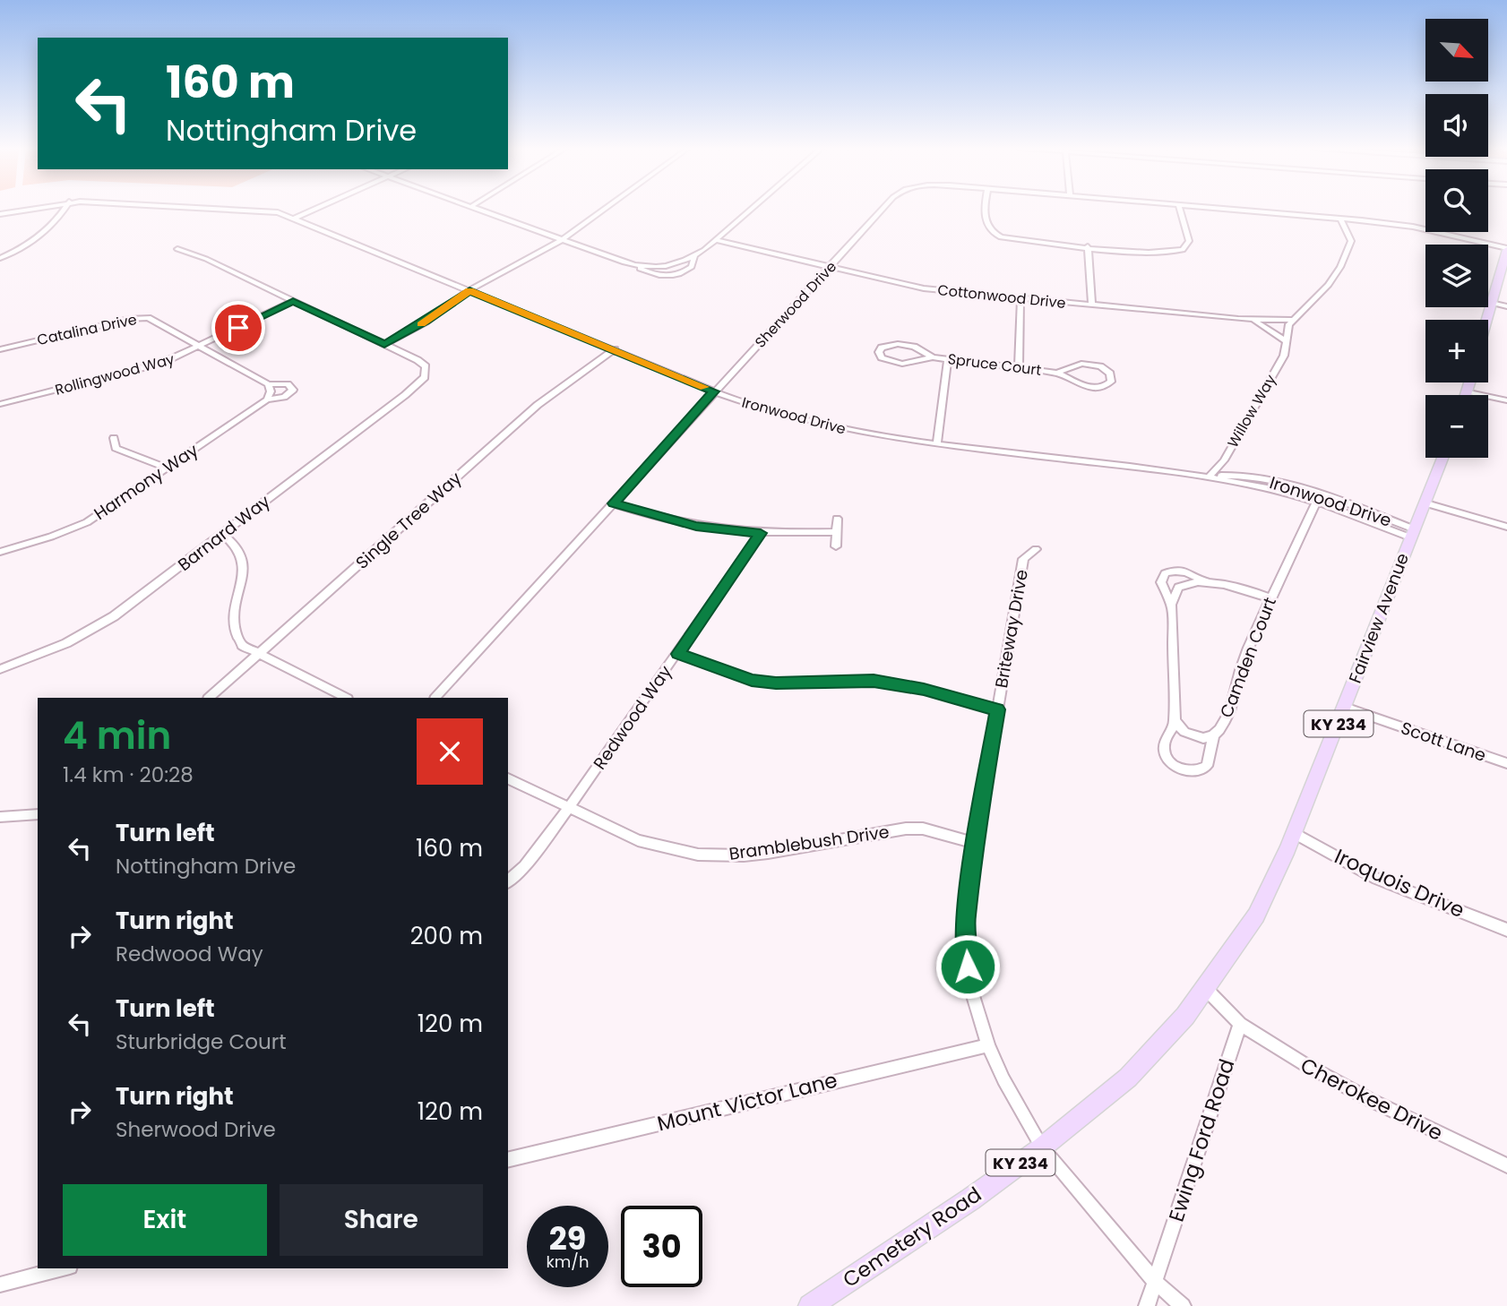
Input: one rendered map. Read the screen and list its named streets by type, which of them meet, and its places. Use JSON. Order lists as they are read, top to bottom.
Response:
{
  "streets": {
    "main road": ["Fairview Avenue", "KY 234", "Cemetery Road"],
    "street": [
      "Cottonwood Drive",
      "Sherwood Drive",
      "Catalina Drive",
      "Spruce Court",
      "Rollingwood Way",
      "Willow Way",
      "Ironwood Drive",
      "Harmony Way",
      "Single Tree Way",
      "Barnard Way",
      "Briteway Drive",
      "Camden Court",
      "Redwood Way",
      "Scott Lane",
      "Bramblebush Drive",
      "Iroquois Drive",
      "Cherokee Drive",
      "Mount Victor Lane",
      "Ewing Ford Road"
    ]
  },
  "crossings": [
    ["Cottonwood Drive", "Sherwood Drive"],
    ["Cottonwood Drive", "Willow Way"],
    ["Sherwood Drive", "Willow Way"],
    ["Sherwood Drive", "Ironwood Drive"],
    ["Catalina Drive", "Rollingwood Way"],
    ["Catalina Drive", "Harmony Way"],
    ["Willow Way", "Ironwood Drive"],
    ["Ironwood Drive", "Single Tree Way"],
    ["Ironwood Drive", "Fairview Avenue"],
    ["Ironwood Drive", "Camden Court"],
    ["Fairview Avenue", "Scott Lane"],
    ["Fairview Avenue", "Iroquois Drive"],
    ["Fairview Avenue", "Cemetery Road"],
    ["Briteway Drive", "Bramblebush Drive"],
    ["Briteway Drive", "Mount Victor Lane"],
    ["Briteway Drive", "Ewing Ford Road"],
    ["Briteway Drive", "Cemetery Road"],
    ["Redwood Way", "Bramblebush Drive"],
    ["Cherokee Drive", "Ewing Ford Road"]
  ],
  "north": "bottom right",
  "page": {
    "map_buttons": ["+", "−"],
    "turn": ["160 m", "Nottingham Drive"],
    "heading": ["4 min", "1.4 km · 20:28"],
    "list": [
      {
        "name": "Turn left",
        "note": "Nottingham Drive",
        "value": "160 m"
      },
      {
        "name": "Turn right",
        "note": "Redwood Way",
        "value": "200 m"
      },
      {
        "name": "Turn left",
        "note": "Sturbridge Court",
        "value": "120 m"
      },
      {
        "name": "Turn right",
        "note": "Sherwood Drive",
        "value": "120 m"
      }
    ],
    "buttons": ["Exit", "Share"],
    "speed": "29 km/h",
    "limit": "30"
  }
}
